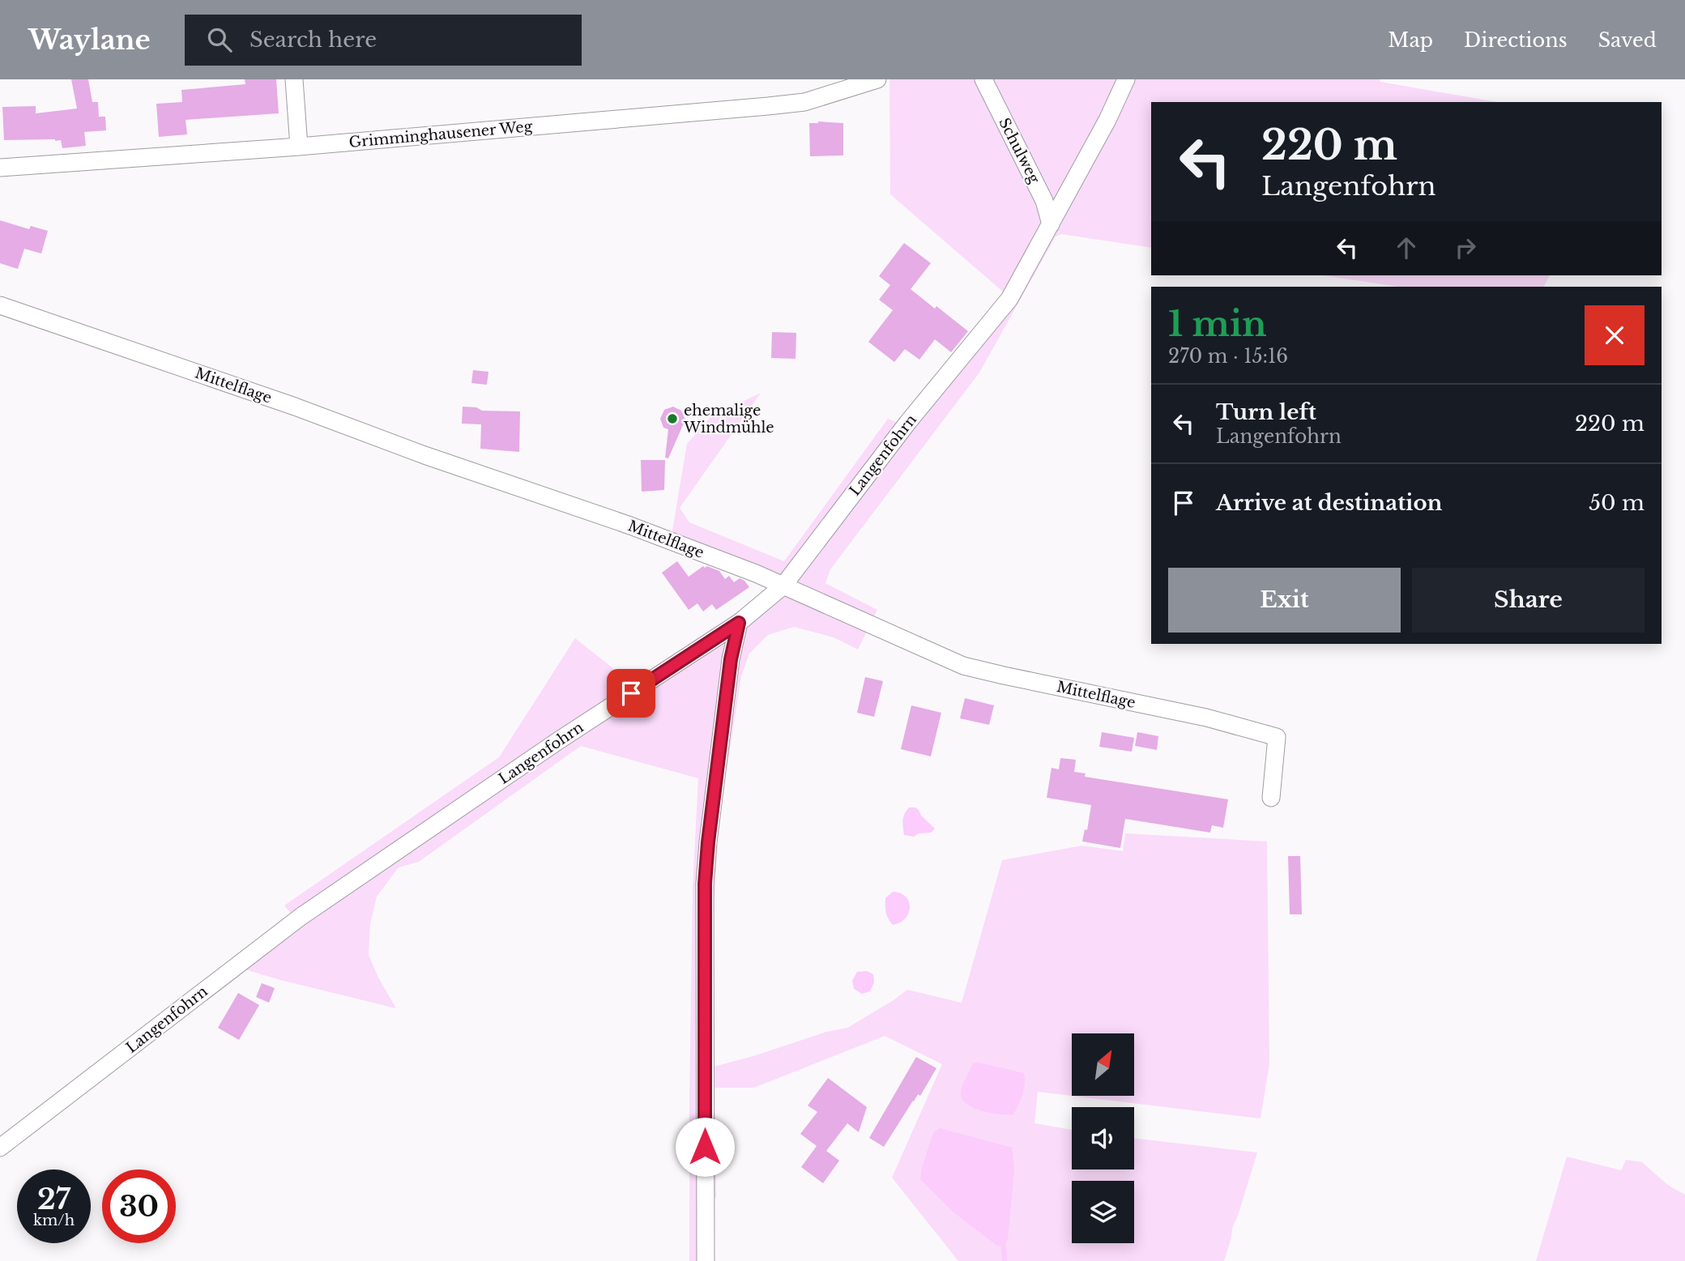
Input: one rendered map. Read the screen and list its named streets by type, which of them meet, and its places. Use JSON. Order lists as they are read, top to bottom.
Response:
{
  "streets": {
    "street": [
      "Grimminghausener Weg",
      "Schulweg",
      "Mittelflage",
      "Langenfohrn"
    ]
  },
  "crossings": [
    ["Schulweg", "Langenfohrn"],
    ["Mittelflage", "Langenfohrn"]
  ],
  "places": ["ehemalige Windmühle"],
  "north": "top right",
  "page": {
    "header": "Waylane",
    "search": "Search here",
    "nav": ["Map", "Directions", "Saved"],
    "turn": ["220 m", "Langenfohrn"],
    "heading": ["1 min", "270 m · 15:16"],
    "list": [
      {
        "name": "Turn left",
        "note": "Langenfohrn",
        "value": "220 m"
      },
      {
        "name": "Arrive at destination",
        "value": "50 m"
      }
    ],
    "buttons": ["Exit", "Share"],
    "speed": "27 km/h",
    "limit": "30"
  }
}
